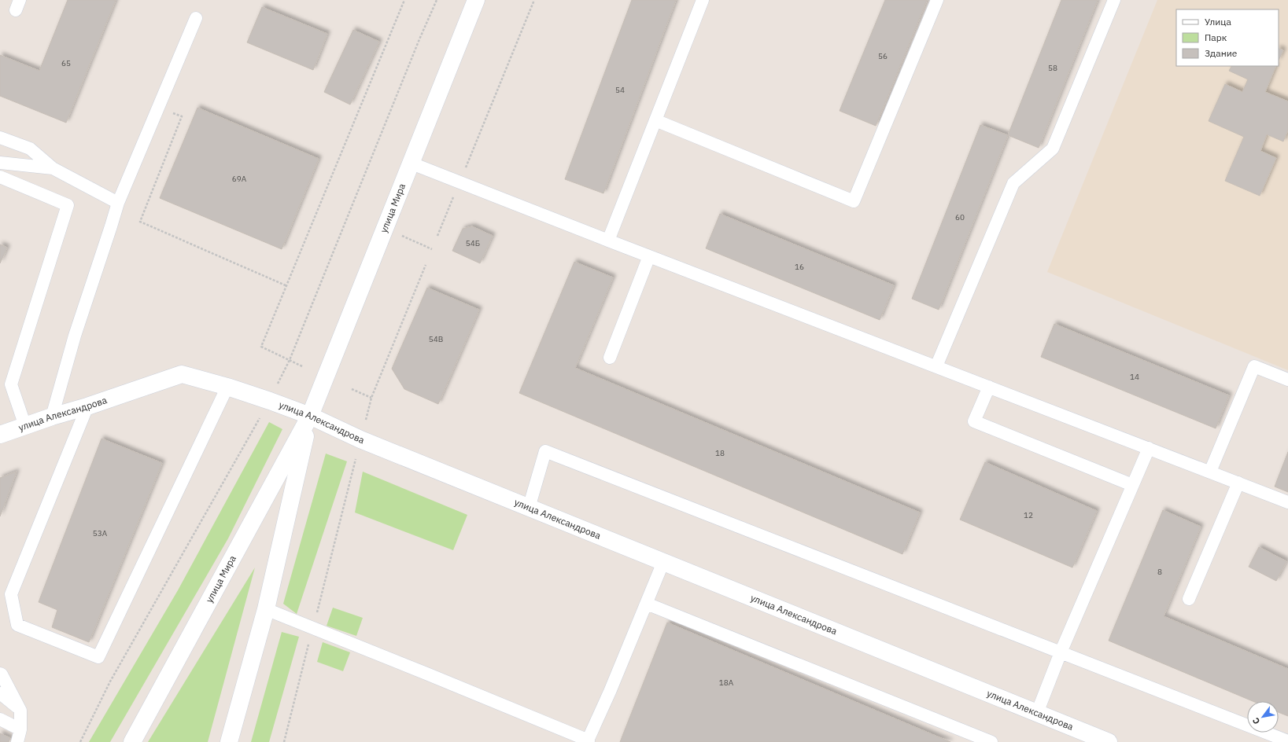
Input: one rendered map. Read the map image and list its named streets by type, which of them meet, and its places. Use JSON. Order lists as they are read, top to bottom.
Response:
{
  "streets": {
    "street": ["улица Мира", "улица Александрова"]
  },
  "crossings": [
    ["улица Мира", "улица Александрова"]
  ],
  "house_numbers": [
    "56",
    "65",
    "58",
    "54",
    "69А",
    "60",
    "54Б",
    "16",
    "54В",
    "14",
    "18",
    "12",
    "53А",
    "8",
    "18А"
  ],
  "legend": ["Улица", "Парк", "Здание"],
  "north": "bottom left"
}
